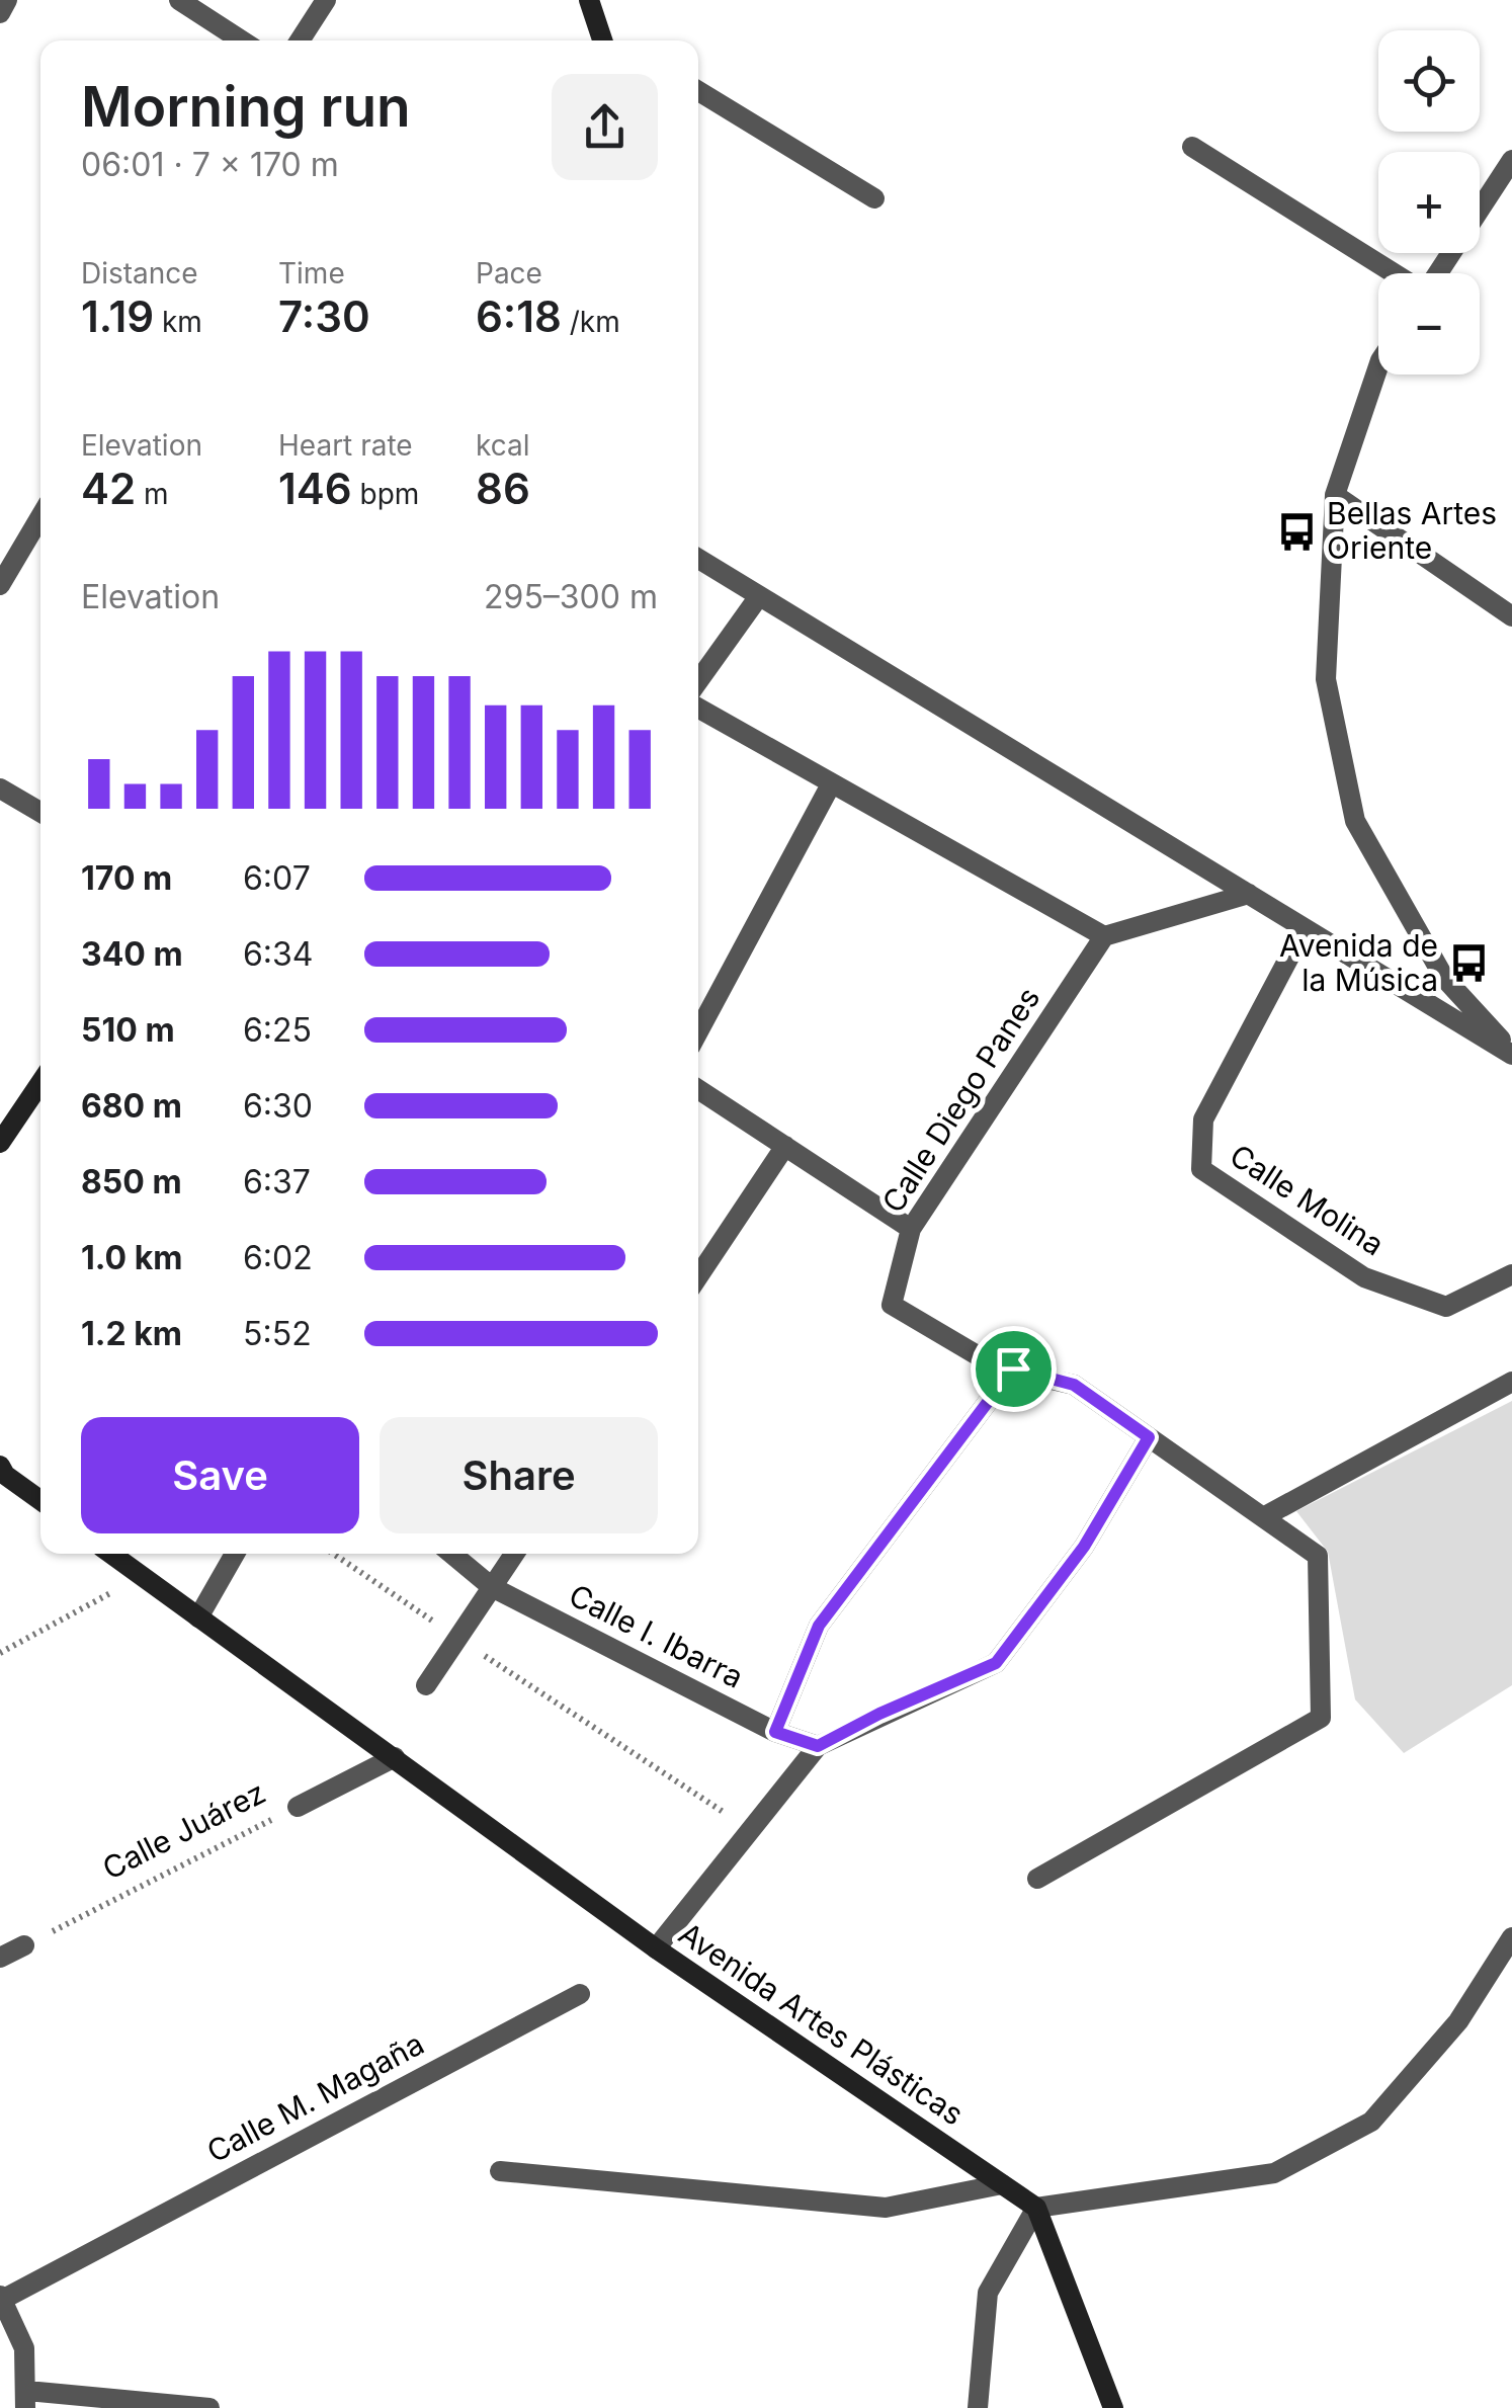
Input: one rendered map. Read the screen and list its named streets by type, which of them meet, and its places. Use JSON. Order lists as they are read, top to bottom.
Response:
{
  "streets": {
    "street": [
      "Calle Diego Panes",
      "Calle Molina",
      "Calle I. Ibarra",
      "Calle Juárez",
      "Avenida Artes Plásticas",
      "Calle M. Magaña"
    ]
  },
  "crossings": [
    ["Calle Juárez", "Avenida Artes Plásticas"]
  ],
  "places": {
    "bus stop": ["Bellas Artes Oriente", "Avenida de la Música"]
  },
  "page": {
    "map_buttons": ["+", "−"],
    "heading": ["Morning run", "06:01 · 7 × 170 m"],
    "stats": [
      ["Distance", "1.19 km"],
      ["Time", "7:30"],
      ["Pace", "6:18 /km"],
      ["Elevation", "42 m"],
      ["Heart rate", "146 bpm"],
      ["kcal", "86"]
    ],
    "chart": ["Elevation", "295–300 m"],
    "list": [
      {
        "name": "170 m",
        "note": "6:07"
      },
      {
        "name": "340 m",
        "note": "6:34"
      },
      {
        "name": "510 m",
        "note": "6:25"
      },
      {
        "name": "680 m",
        "note": "6:30"
      },
      {
        "name": "850 m",
        "note": "6:37"
      },
      {
        "name": "1.0 km",
        "note": "6:02"
      },
      {
        "name": "1.2 km",
        "note": "5:52"
      }
    ],
    "buttons": ["Save", "Share"]
  }
}
